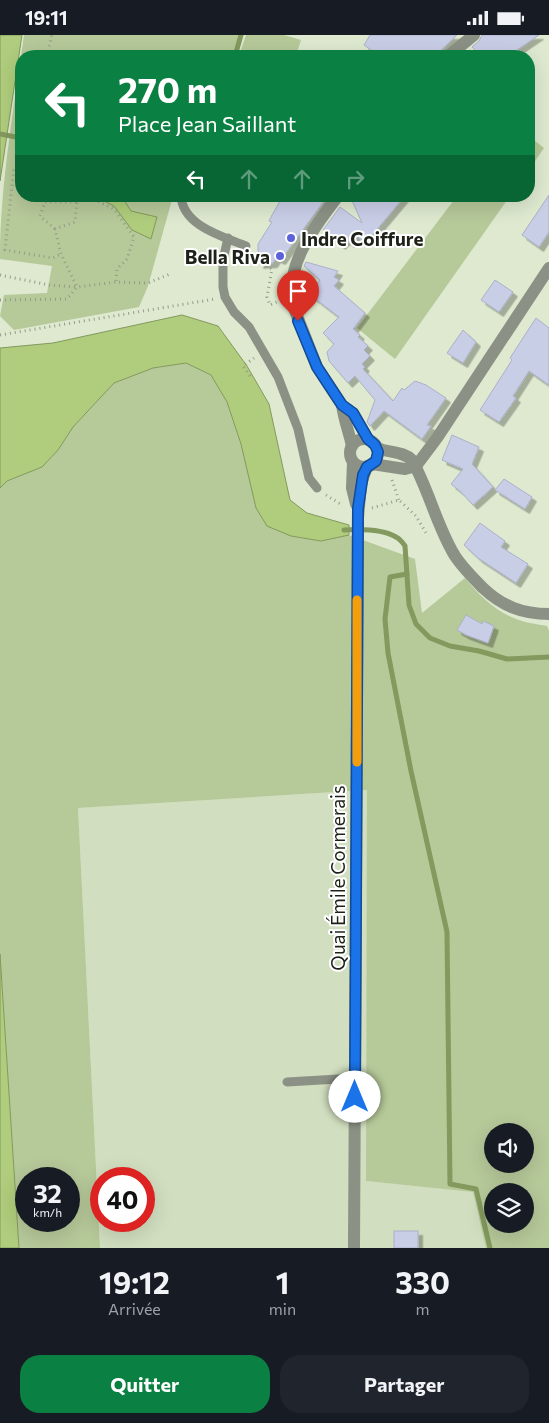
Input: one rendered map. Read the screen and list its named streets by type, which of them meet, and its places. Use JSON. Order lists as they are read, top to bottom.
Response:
{
  "streets": {
    "street": ["Quai Émile Cormerais"]
  },
  "places": ["Indre Coiffure", "Bella Riva"],
  "page": {
    "status": "19:11",
    "turn": ["270 m", "Place Jean Saillant"],
    "speed": "32 km/h",
    "limit": "40",
    "eta": [
      "19:12",
      "Arrivée",
      "1",
      "min",
      "330",
      "m"
    ],
    "buttons": ["Quitter", "Partager"]
  }
}
